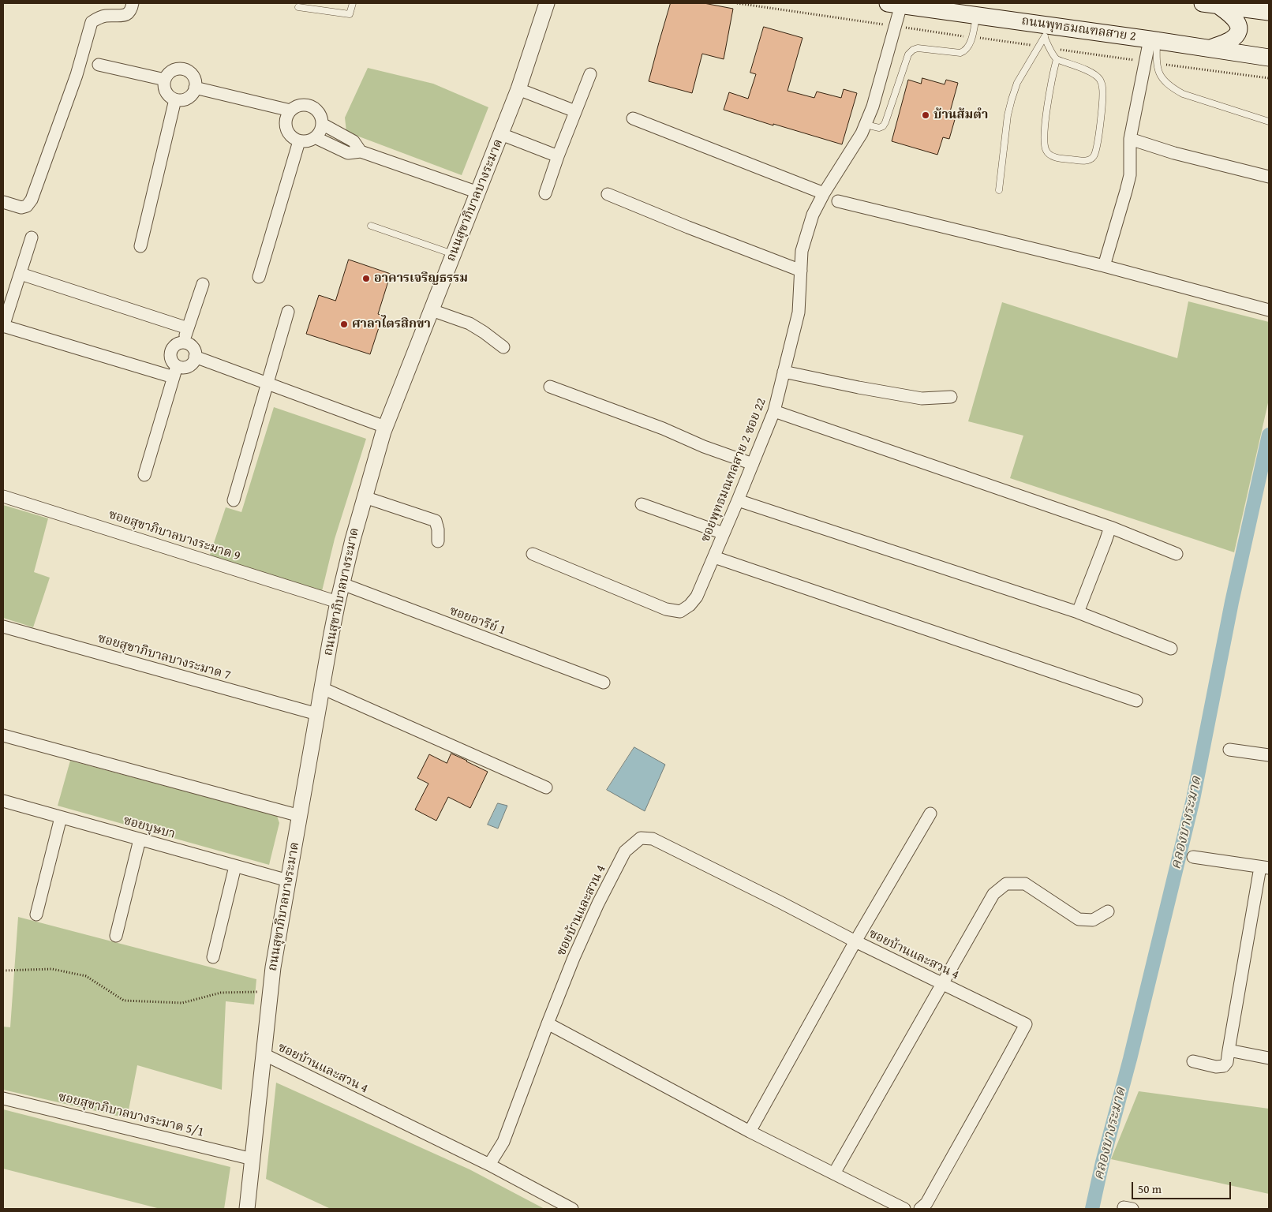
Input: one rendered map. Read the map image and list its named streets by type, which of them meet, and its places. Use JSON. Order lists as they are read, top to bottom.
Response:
{
  "streets": {
    "main road": ["ถนนพุทธมณฑลสาย 2"],
    "street": [
      "ถนนสุขาภิบาลบางระมาด",
      "ซอยพุทธมณฑลสาย 2 ซอย 22",
      "ซอยสุขาภิบาลบางระมาด 9",
      "ซอยอารีย์ 1",
      "ซอยสุขาภิบาลบางระมาด 7",
      "ซอยบุษบา",
      "ซอยบ้านและสวน 4",
      "ซอยสุขาภิบาลบางระมาด 5/1"
    ]
  },
  "crossings": [
    ["ถนนพุทธมณฑลสาย 2", "ซอยพุทธมณฑลสาย 2 ซอย 22"],
    ["ถนนสุขาภิบาลบางระมาด", "ซอยสุขาภิบาลบางระมาด 9"],
    ["ถนนสุขาภิบาลบางระมาด", "ซอยอารีย์ 1"],
    ["ถนนสุขาภิบาลบางระมาด", "ซอยสุขาภิบาลบางระมาด 7"],
    ["ถนนสุขาภิบาลบางระมาด", "ซอยบุษบา"],
    ["ถนนสุขาภิบาลบางระมาด", "ซอยบ้านและสวน 4"],
    ["ถนนสุขาภิบาลบางระมาด", "ซอยสุขาภิบาลบางระมาด 5/1"]
  ],
  "water": ["คลองบางระมาด"],
  "places": ["บ้านส้มตำ", "อาคารเจริญธรรม", "ศาลาไตรสิกขา"],
  "scale_bar": "50 m"
}
